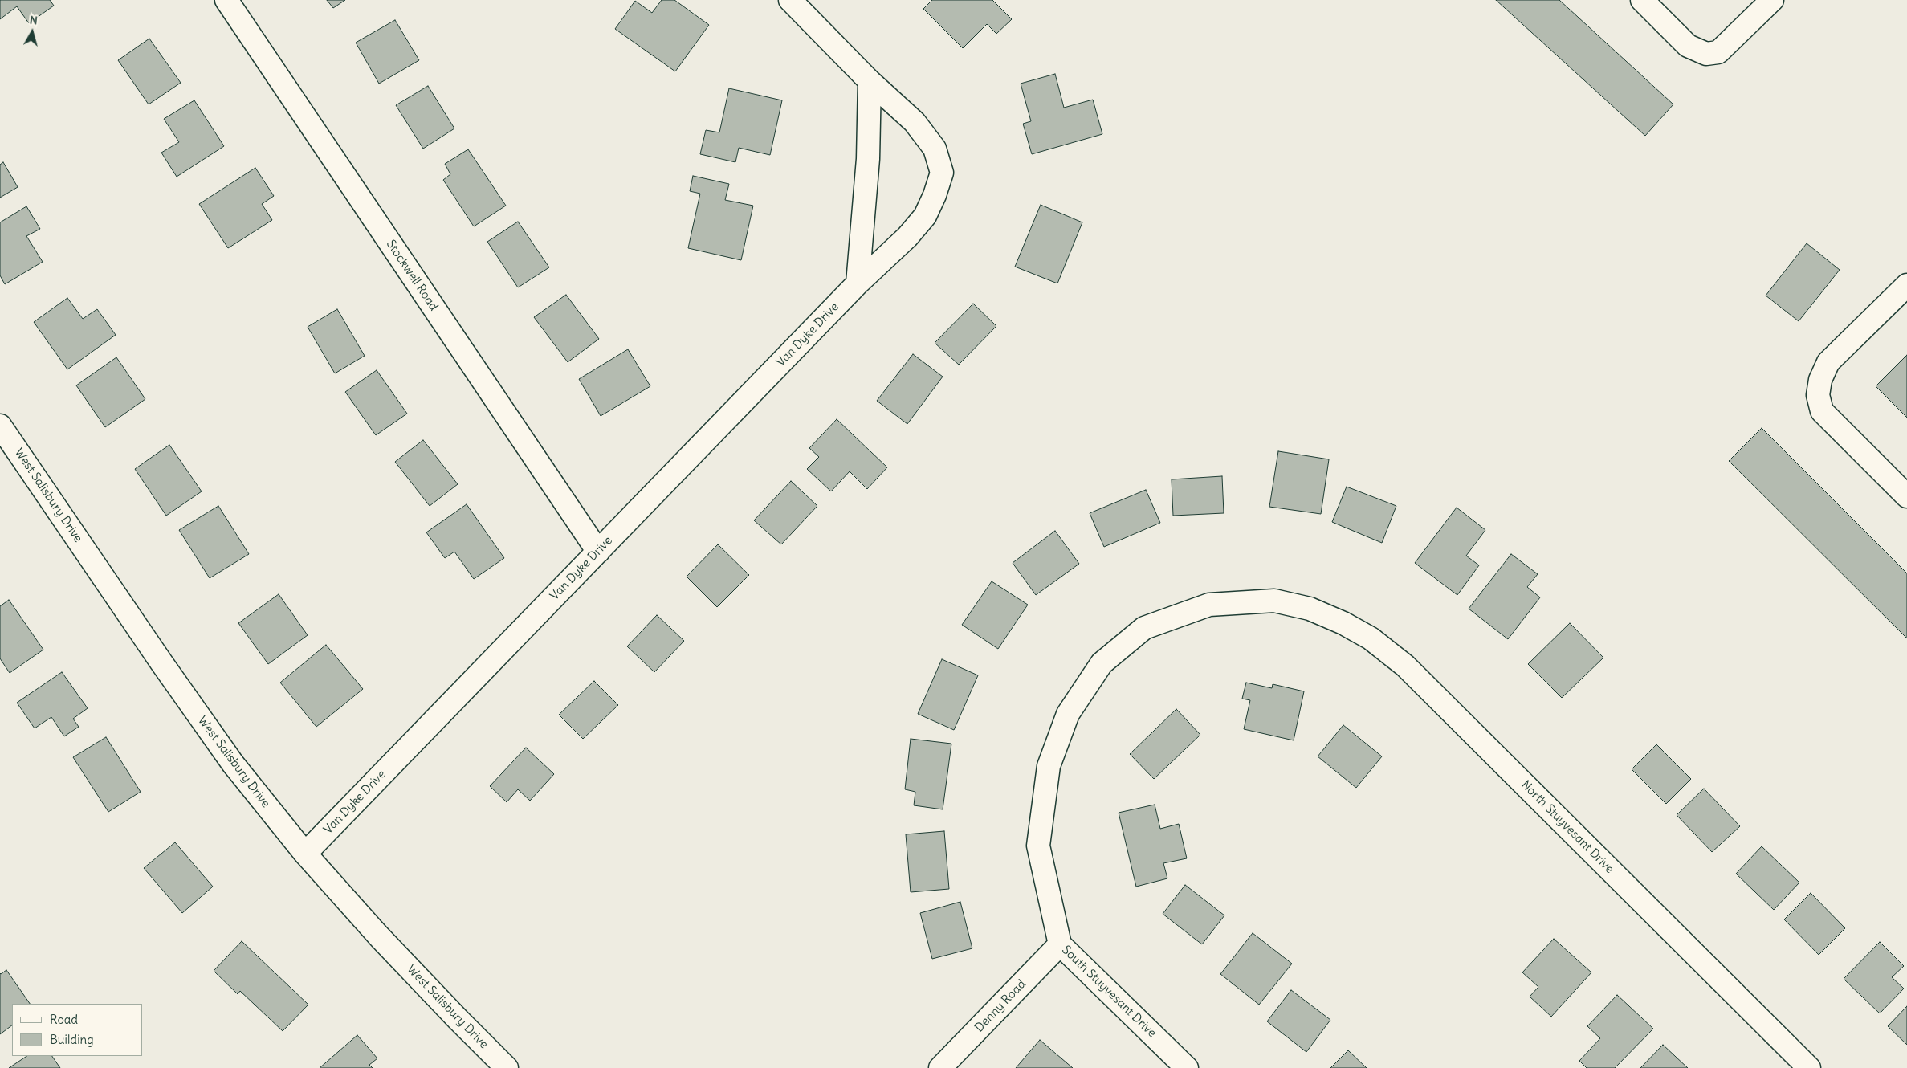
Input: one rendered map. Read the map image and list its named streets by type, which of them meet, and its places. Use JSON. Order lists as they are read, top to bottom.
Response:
{
  "streets": {
    "street": [
      "Stockwell Road",
      "Van Dyke Drive",
      "West Salisbury Drive",
      "North Stuyvesant Drive",
      "South Stuyvesant Drive",
      "Denny Road"
    ]
  },
  "crossings": [
    ["Stockwell Road", "Van Dyke Drive"],
    ["Van Dyke Drive", "West Salisbury Drive"],
    ["North Stuyvesant Drive", "South Stuyvesant Drive"],
    ["South Stuyvesant Drive", "Denny Road"]
  ],
  "legend": ["Road", "Building"],
  "north": "top"
}
